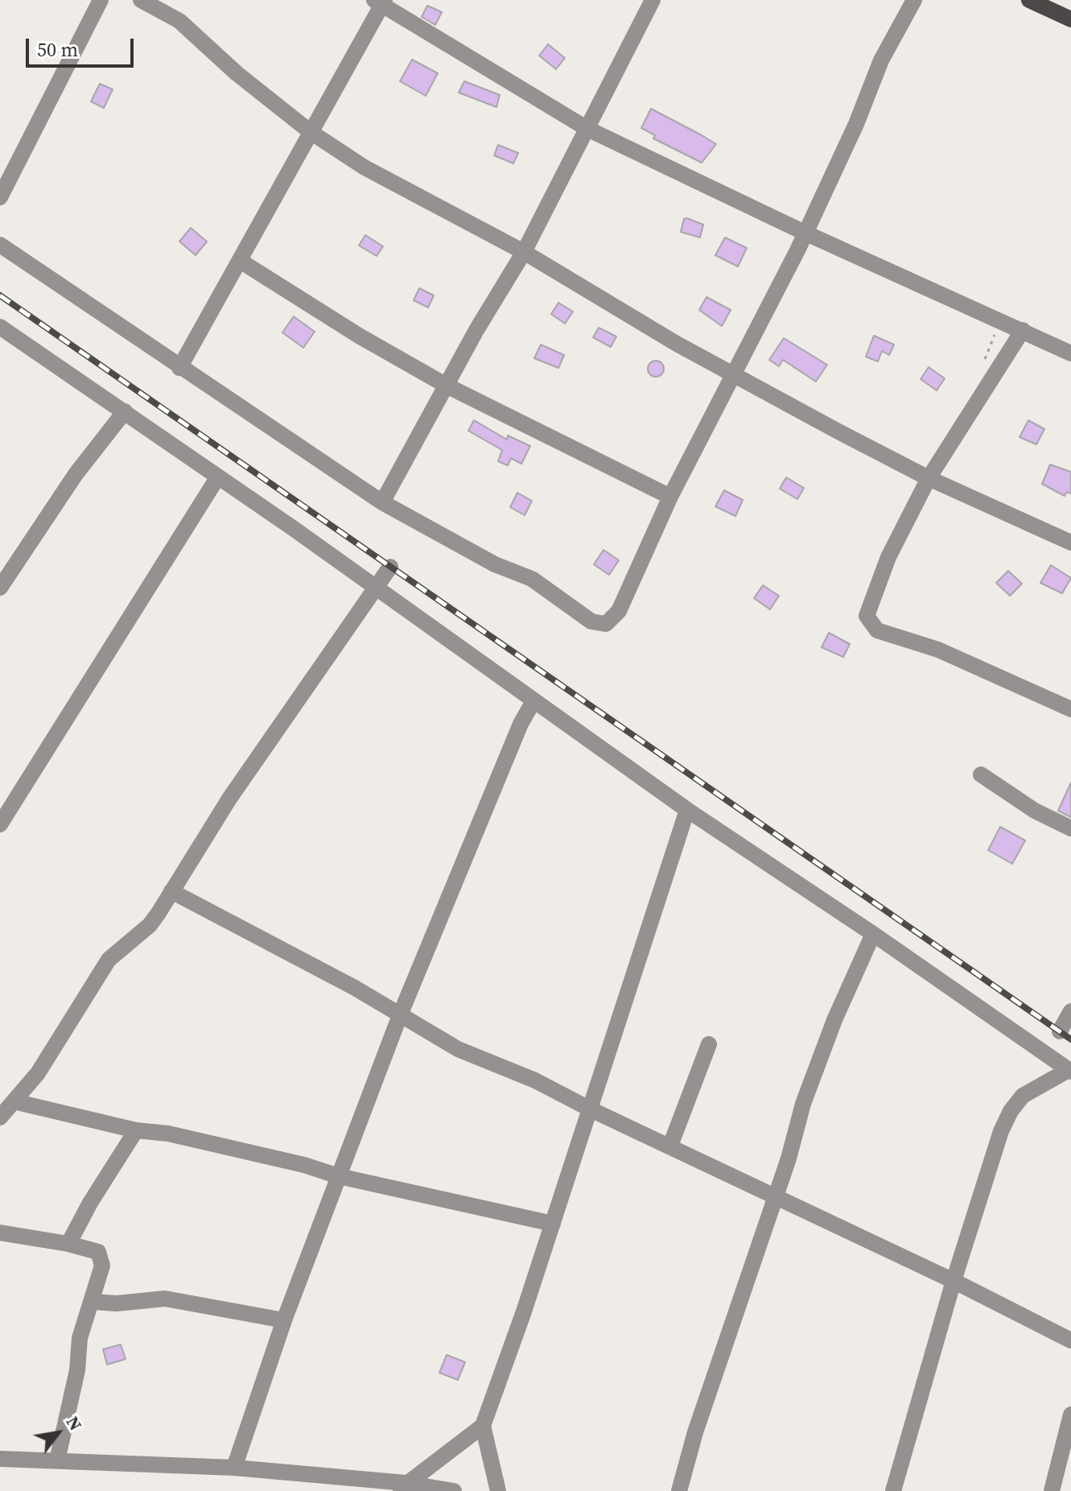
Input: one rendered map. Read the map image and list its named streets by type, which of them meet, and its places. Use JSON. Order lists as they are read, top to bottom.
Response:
{
  "scale_bar": "50 m",
  "north": "top right"
}
